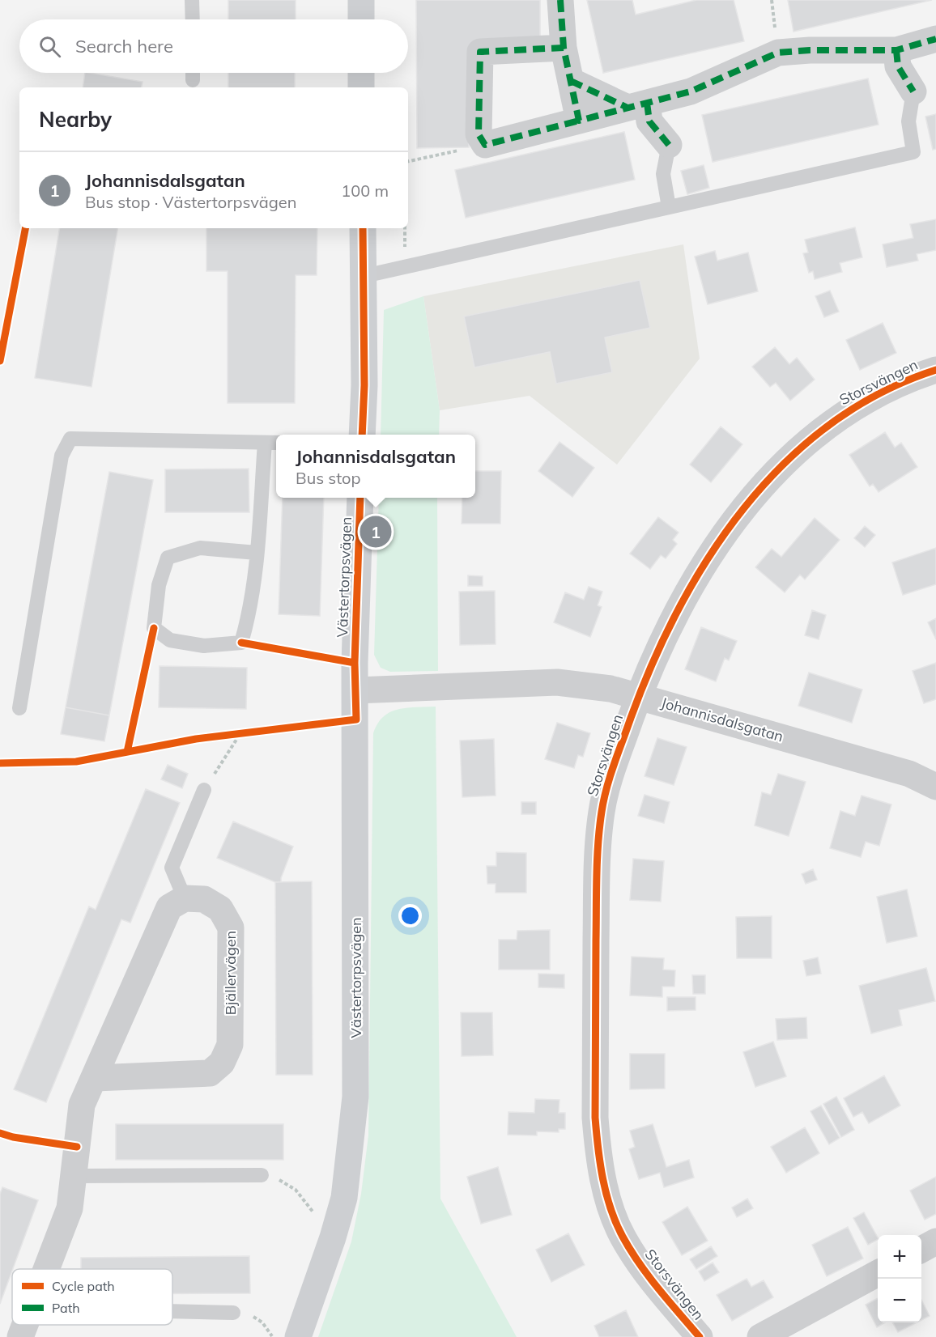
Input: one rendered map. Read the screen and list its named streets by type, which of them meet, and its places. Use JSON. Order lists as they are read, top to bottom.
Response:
{
  "streets": {
    "street": [
      "Storsvängen",
      "Västertorpsvägen",
      "Johannisdalsgatan",
      "Bjällervägen"
    ]
  },
  "crossings": [
    ["Storsvängen", "Johannisdalsgatan"],
    ["Västertorpsvägen", "Johannisdalsgatan"]
  ],
  "legend": ["Cycle path", "Path"],
  "page": {
    "search": "Search here",
    "heading": "Nearby",
    "list": [
      {
        "mark": "1",
        "name": "Johannisdalsgatan",
        "note": "Bus stop · Västertorpsvägen",
        "value": "100 m"
      }
    ],
    "popup": ["Johannisdalsgatan", "Bus stop"],
    "pins": "1",
    "map_buttons": ["+", "−"]
  }
}
